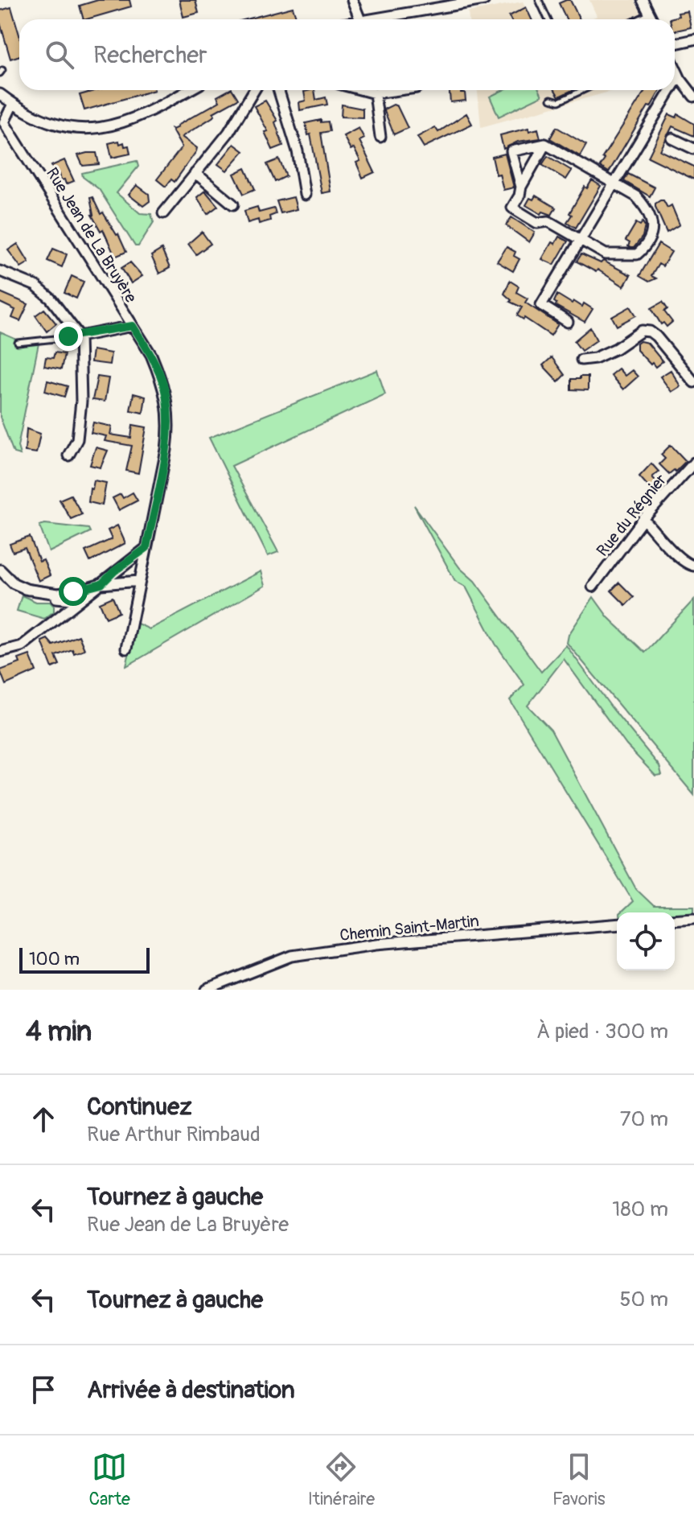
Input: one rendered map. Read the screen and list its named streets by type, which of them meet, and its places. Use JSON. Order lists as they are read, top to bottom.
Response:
{
  "streets": {
    "street": ["Rue Jean de La Bruyère", "Rue du Régnier", "Chemin Saint-Martin"]
  },
  "scale_bar": "100 m",
  "page": {
    "search": "Rechercher",
    "scale": "100 m",
    "heading": ["4 min", "À pied · 300 m"],
    "list": [
      ["Continuez", "Rue Arthur Rimbaud", "70 m"],
      ["Tournez à gauche", "Rue Jean de La Bruyère", "180 m"],
      ["Tournez à gauche", "50 m"],
      "Arrivée à destination"
    ],
    "nav": ["Carte", "Itinéraire", "Favoris"]
  }
}
